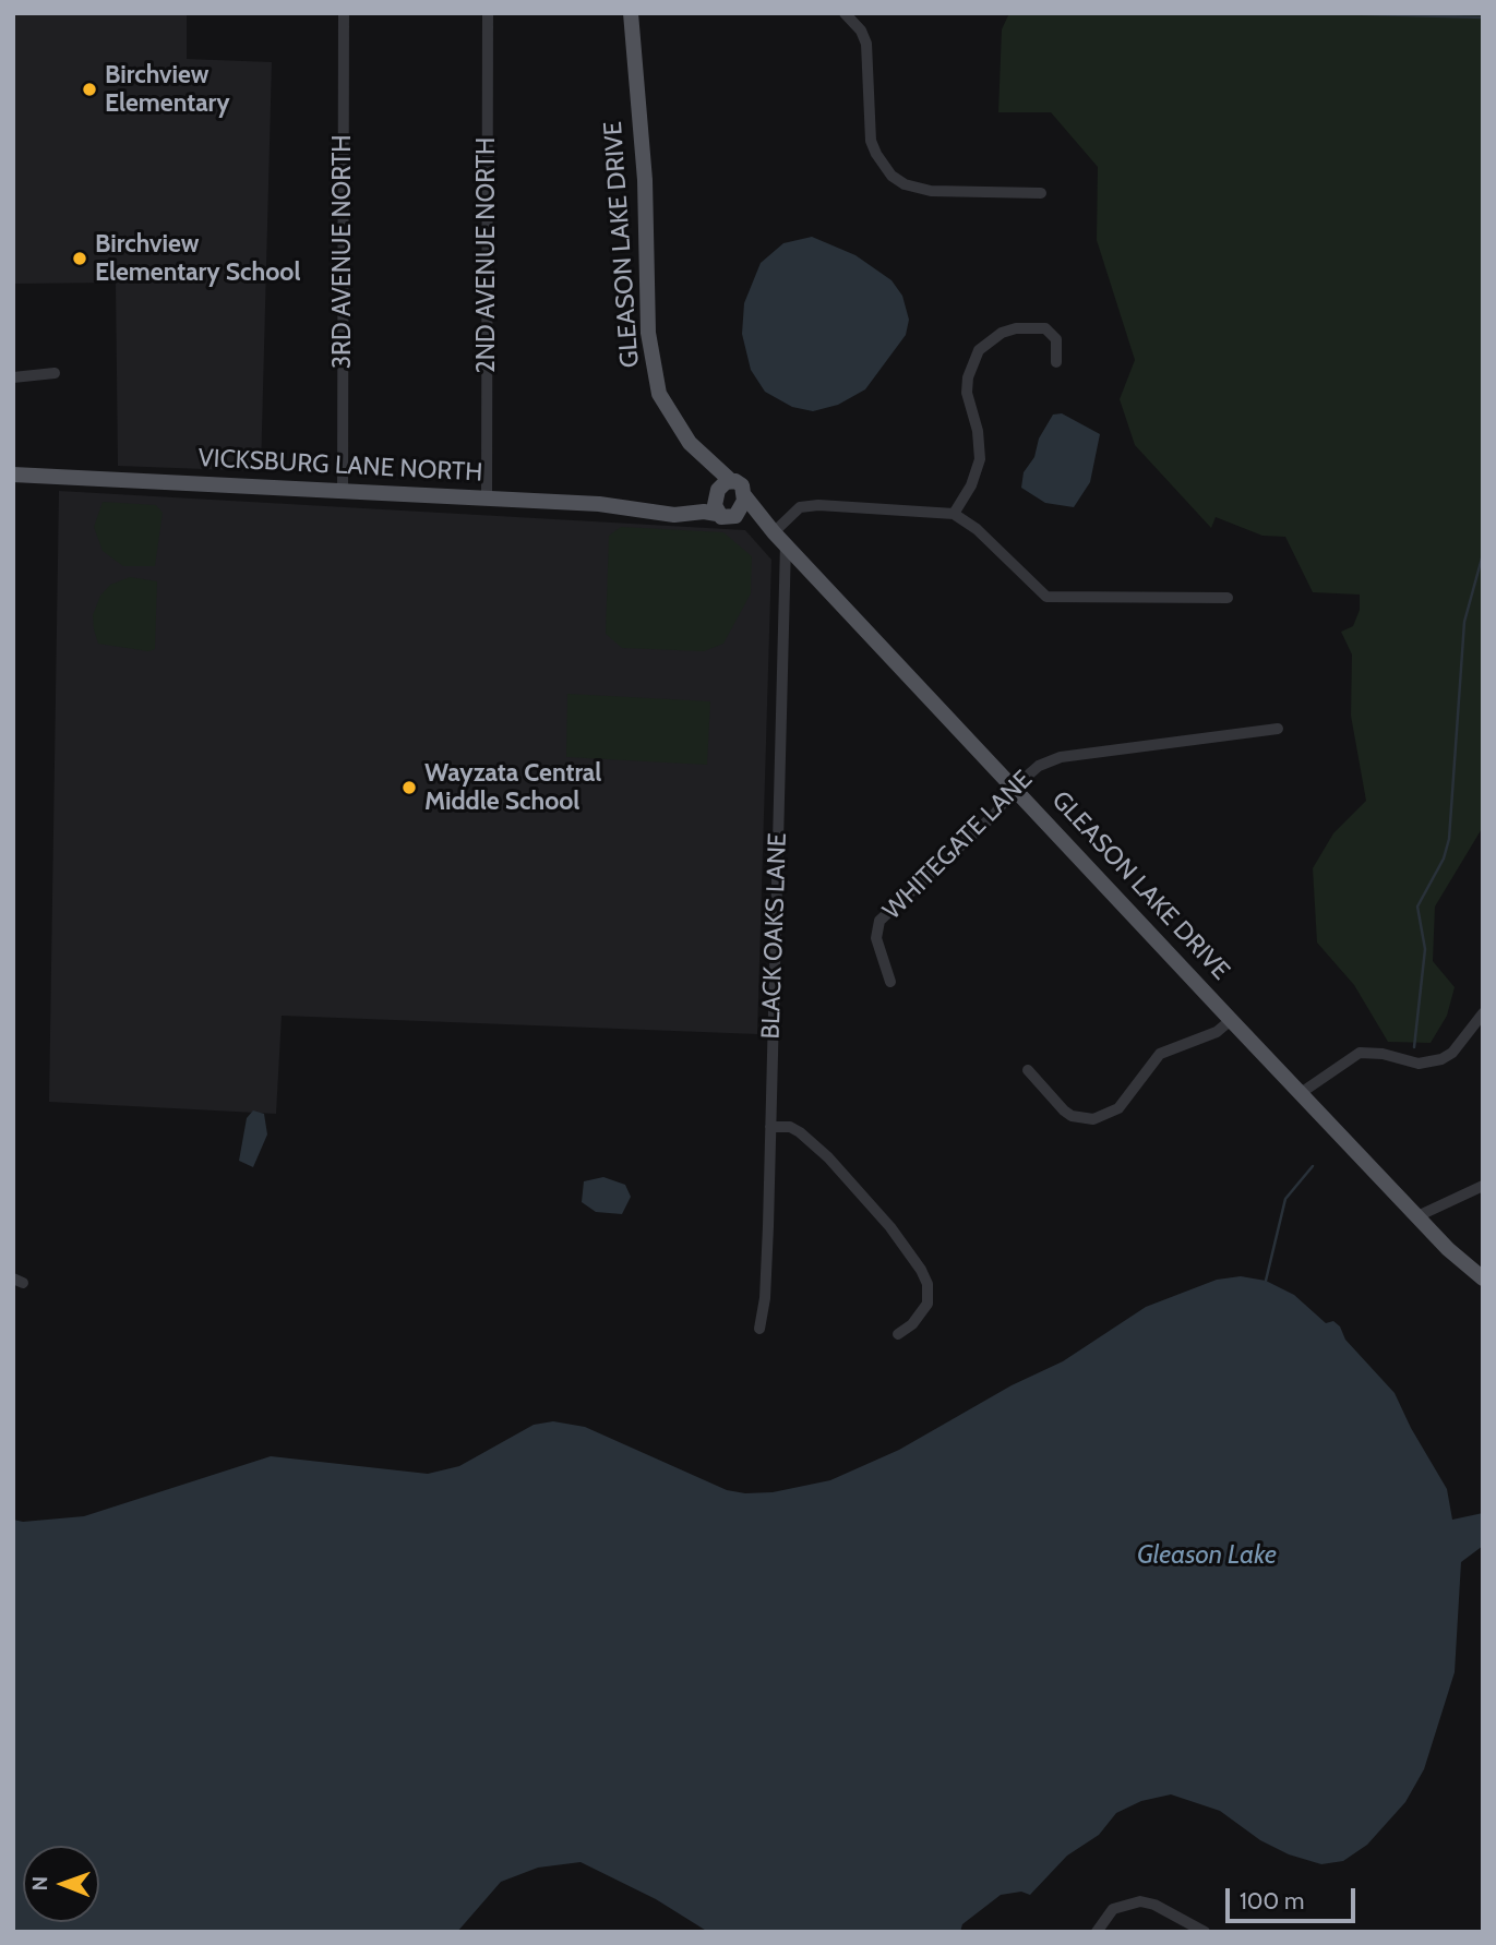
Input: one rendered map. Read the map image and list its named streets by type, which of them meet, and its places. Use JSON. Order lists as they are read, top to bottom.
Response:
{
  "streets": {
    "main road": ["GLEASON LAKE DRIVE", "VICKSBURG LANE NORTH"],
    "street": [
      "3RD AVENUE NORTH",
      "2ND AVENUE NORTH",
      "WHITEGATE LANE",
      "BLACK OAKS LANE"
    ]
  },
  "crossings": [
    ["GLEASON LAKE DRIVE", "VICKSBURG LANE NORTH"],
    ["GLEASON LAKE DRIVE", "WHITEGATE LANE"],
    ["GLEASON LAKE DRIVE", "BLACK OAKS LANE"],
    ["3RD AVENUE NORTH", "VICKSBURG LANE NORTH"],
    ["2ND AVENUE NORTH", "VICKSBURG LANE NORTH"]
  ],
  "water": ["Gleason Lake"],
  "places": ["Birchview Elementary", "Birchview Elementary School", "Wayzata Central Middle School"],
  "scale_bar": "100 m",
  "north": "left"
}
